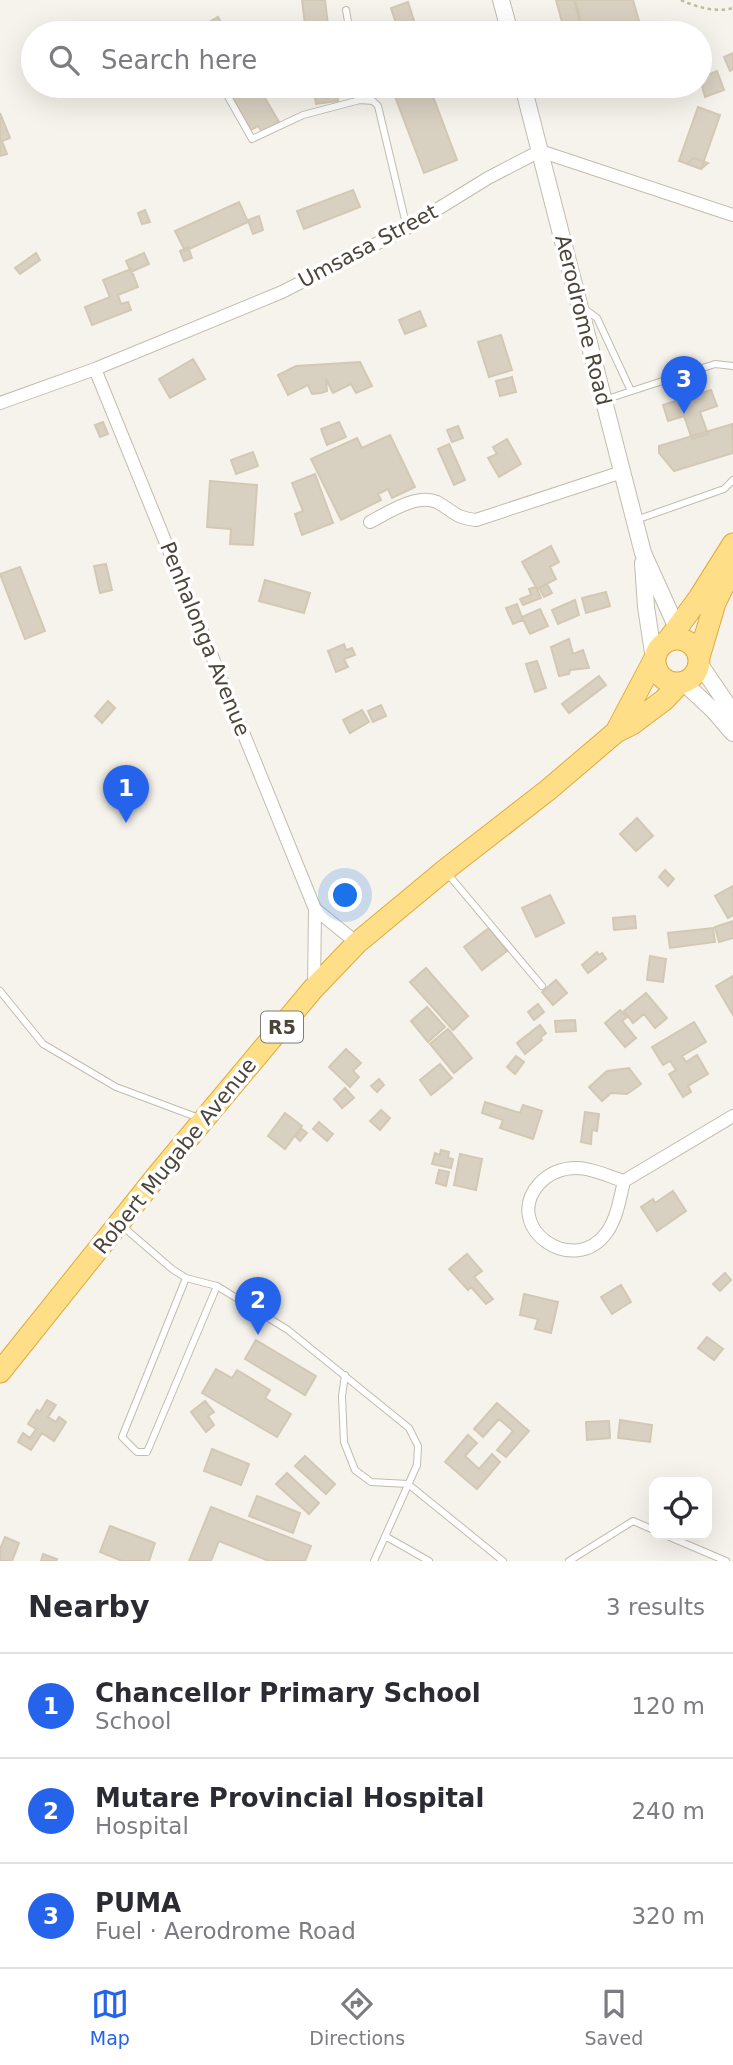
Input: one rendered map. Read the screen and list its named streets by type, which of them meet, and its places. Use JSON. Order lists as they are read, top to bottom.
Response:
{
  "streets": {
    "highway": ["R5", "Robert Mugabe Avenue"],
    "street": ["Umsasa Street", "Aerodrome Road", "Penhalonga Avenue"]
  },
  "crossings": [
    ["Umsasa Street", "Aerodrome Road"],
    ["Umsasa Street", "Penhalonga Avenue"],
    ["Aerodrome Road", "R5"],
    ["Aerodrome Road", "Robert Mugabe Avenue"],
    ["Penhalonga Avenue", "Robert Mugabe Avenue"],
    ["R5", "Robert Mugabe Avenue"]
  ],
  "page": {
    "search": "Search here",
    "pins": ["3", "1", "2"],
    "heading": ["Nearby", "3 results"],
    "list": [
      {
        "mark": "1",
        "name": "Chancellor Primary School",
        "note": "School",
        "value": "120 m"
      },
      {
        "mark": "2",
        "name": "Mutare Provincial Hospital",
        "note": "Hospital",
        "value": "240 m"
      },
      {
        "mark": "3",
        "name": "PUMA",
        "note": "Fuel · Aerodrome Road",
        "value": "320 m"
      }
    ],
    "nav": ["Map", "Directions", "Saved"]
  }
}
